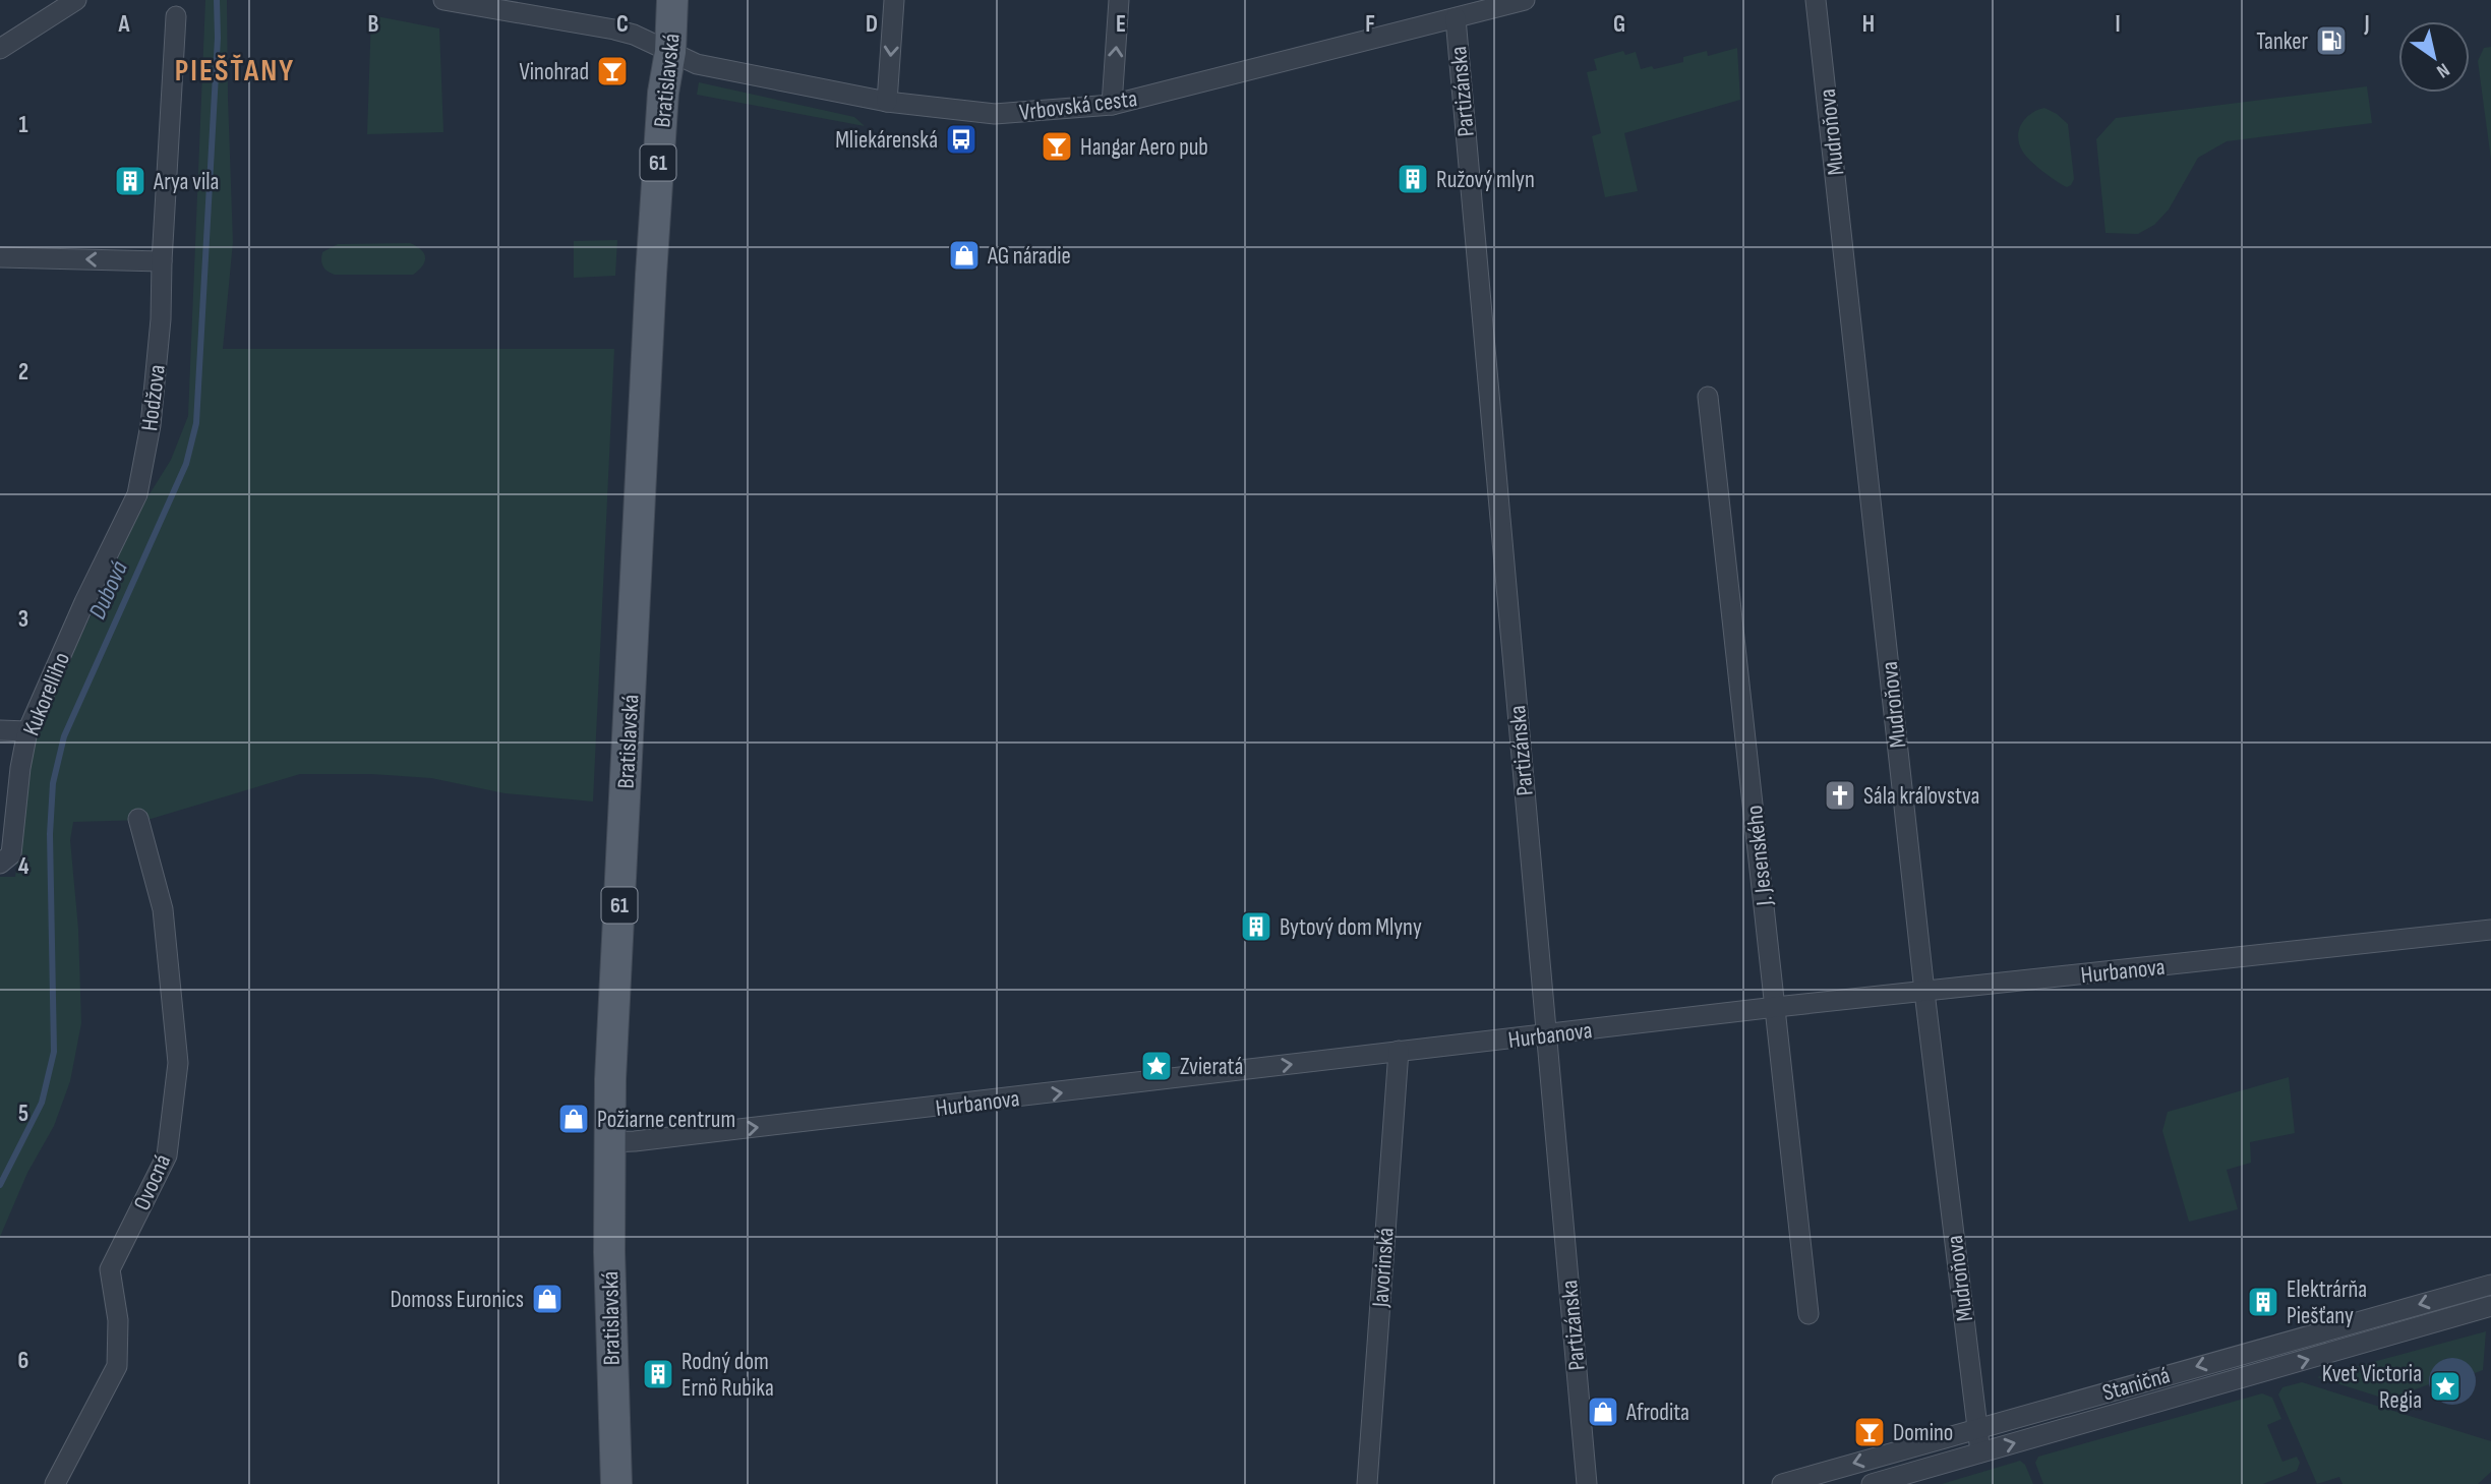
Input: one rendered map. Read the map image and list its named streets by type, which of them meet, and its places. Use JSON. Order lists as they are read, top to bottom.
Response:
{
  "streets": {
    "main road": ["Bratislavská", "61"],
    "street": [
      "Partizánska",
      "Vrbovská cesta",
      "Mudroňova",
      "Hodžova",
      "Kukorelliho",
      "J. Jesenského",
      "Hurbanova",
      "Ovocná",
      "Javorinská",
      "Staničná"
    ]
  },
  "crossings": [
    ["Bratislavská", "Vrbovská cesta"],
    ["Bratislavská", "Hurbanova"],
    ["Partizánska", "Vrbovská cesta"],
    ["Partizánska", "Hurbanova"],
    ["Mudroňova", "Hurbanova"],
    ["Mudroňova", "Staničná"],
    ["Hodžova", "Kukorelliho"],
    ["J. Jesenského", "Hurbanova"],
    ["Hurbanova", "Javorinská"]
  ],
  "one_way": ["Hurbanova"],
  "districts": ["PIEŠŤANY"],
  "water": ["Dubová"],
  "places": {
    "fuel station": ["Tanker"],
    "bar": ["Vinohrad", "Hangar Aero pub", "Domino"],
    "bus stop": ["Mliekárenská"],
    "building": [
      "Ružový mlyn",
      "Arya vila",
      "Bytový dom Mlyny",
      "Elektrárňa Piešťany",
      "Rodný dom Ernö Rubika"
    ],
    "shop": [
      "AG náradie",
      "Požiarne centrum",
      "Domoss Euronics",
      "Afrodita"
    ],
    "church": ["Sála kráľovstva"],
    "place": ["Zvieratá", "Kvet Victoria Regia"]
  },
  "north": "bottom right",
  "grid": {
    "columns": [
      "A",
      "B",
      "C",
      "D",
      "E",
      "F",
      "G",
      "H",
      "I",
      "J"
    ],
    "rows": [
      "1",
      "2",
      "3",
      "4",
      "5",
      "6"
    ]
  }
}
